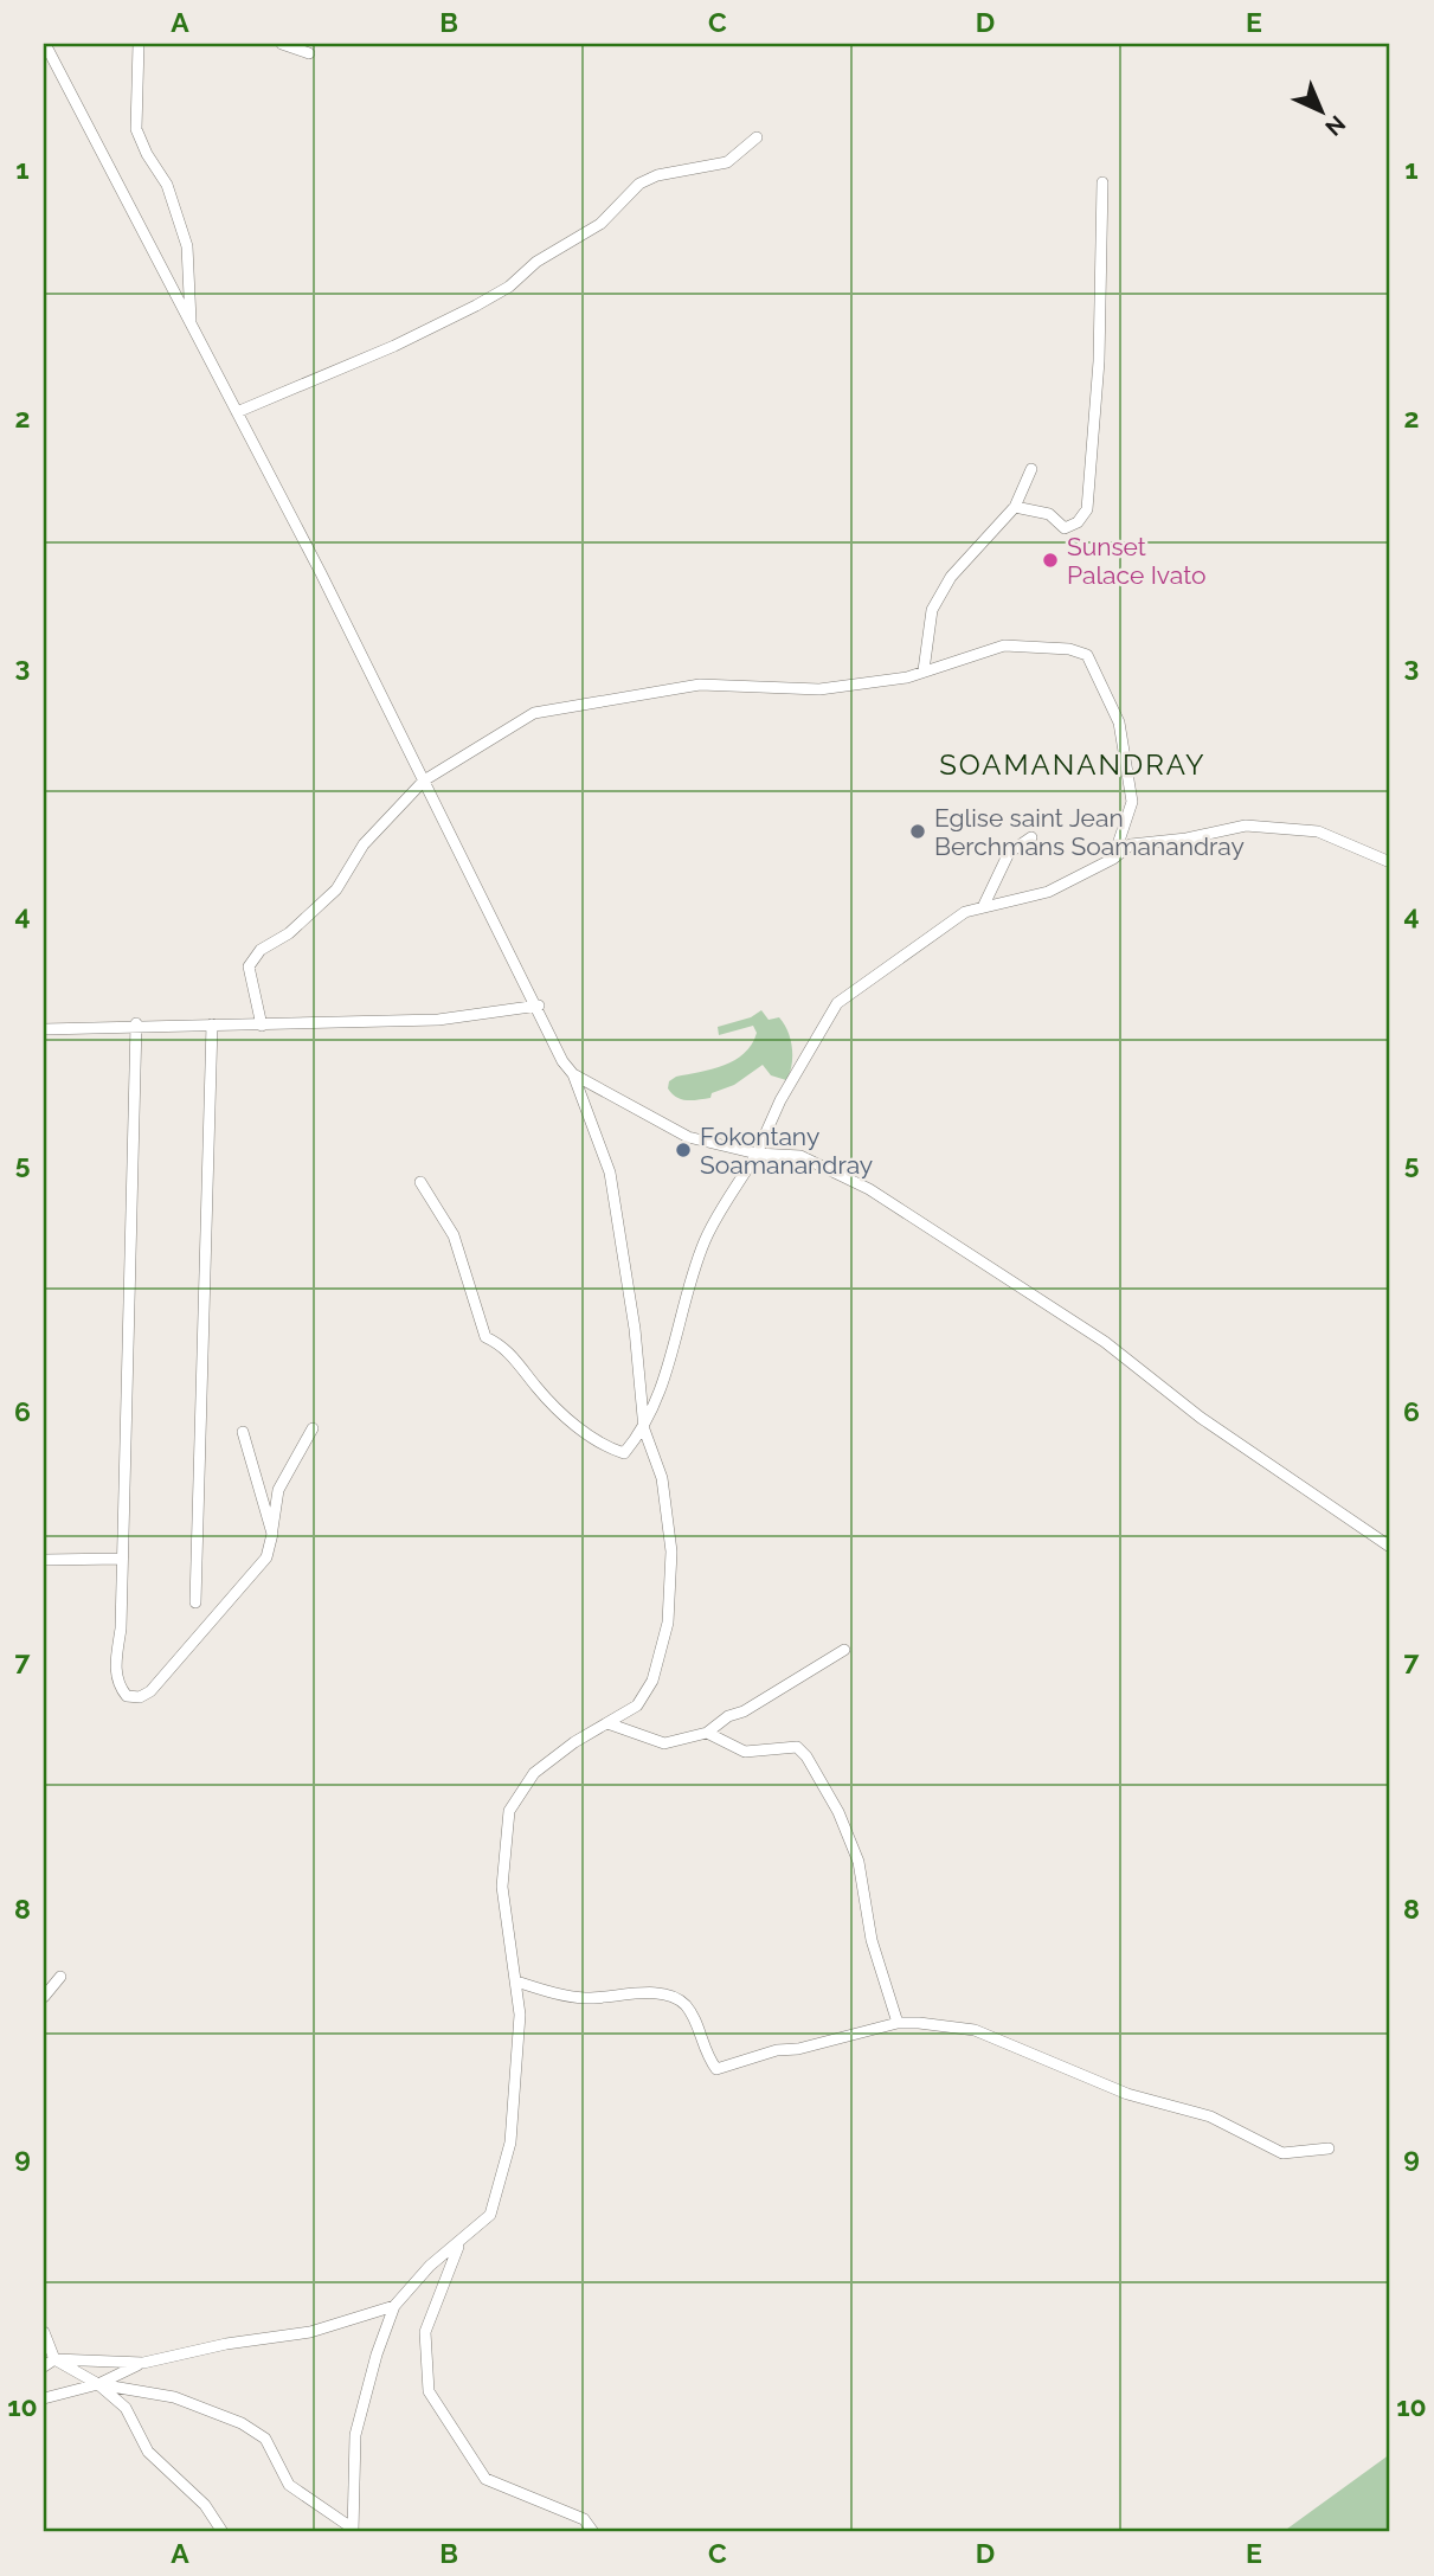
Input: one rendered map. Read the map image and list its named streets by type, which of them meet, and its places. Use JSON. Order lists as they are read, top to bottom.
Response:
{
  "districts": ["SOAMANANDRAY"],
  "places": ["Sunset Palace Ivato", "Eglise saint Jean Berchmans Soamanandray", "Fokontany Soamanandray"],
  "north": "bottom right",
  "grid": {
    "columns": [
      "A",
      "B",
      "C",
      "D",
      "E"
    ],
    "rows": [
      "1",
      "2",
      "3",
      "4",
      "5",
      "6",
      "7",
      "8",
      "9",
      "10"
    ]
  }
}
